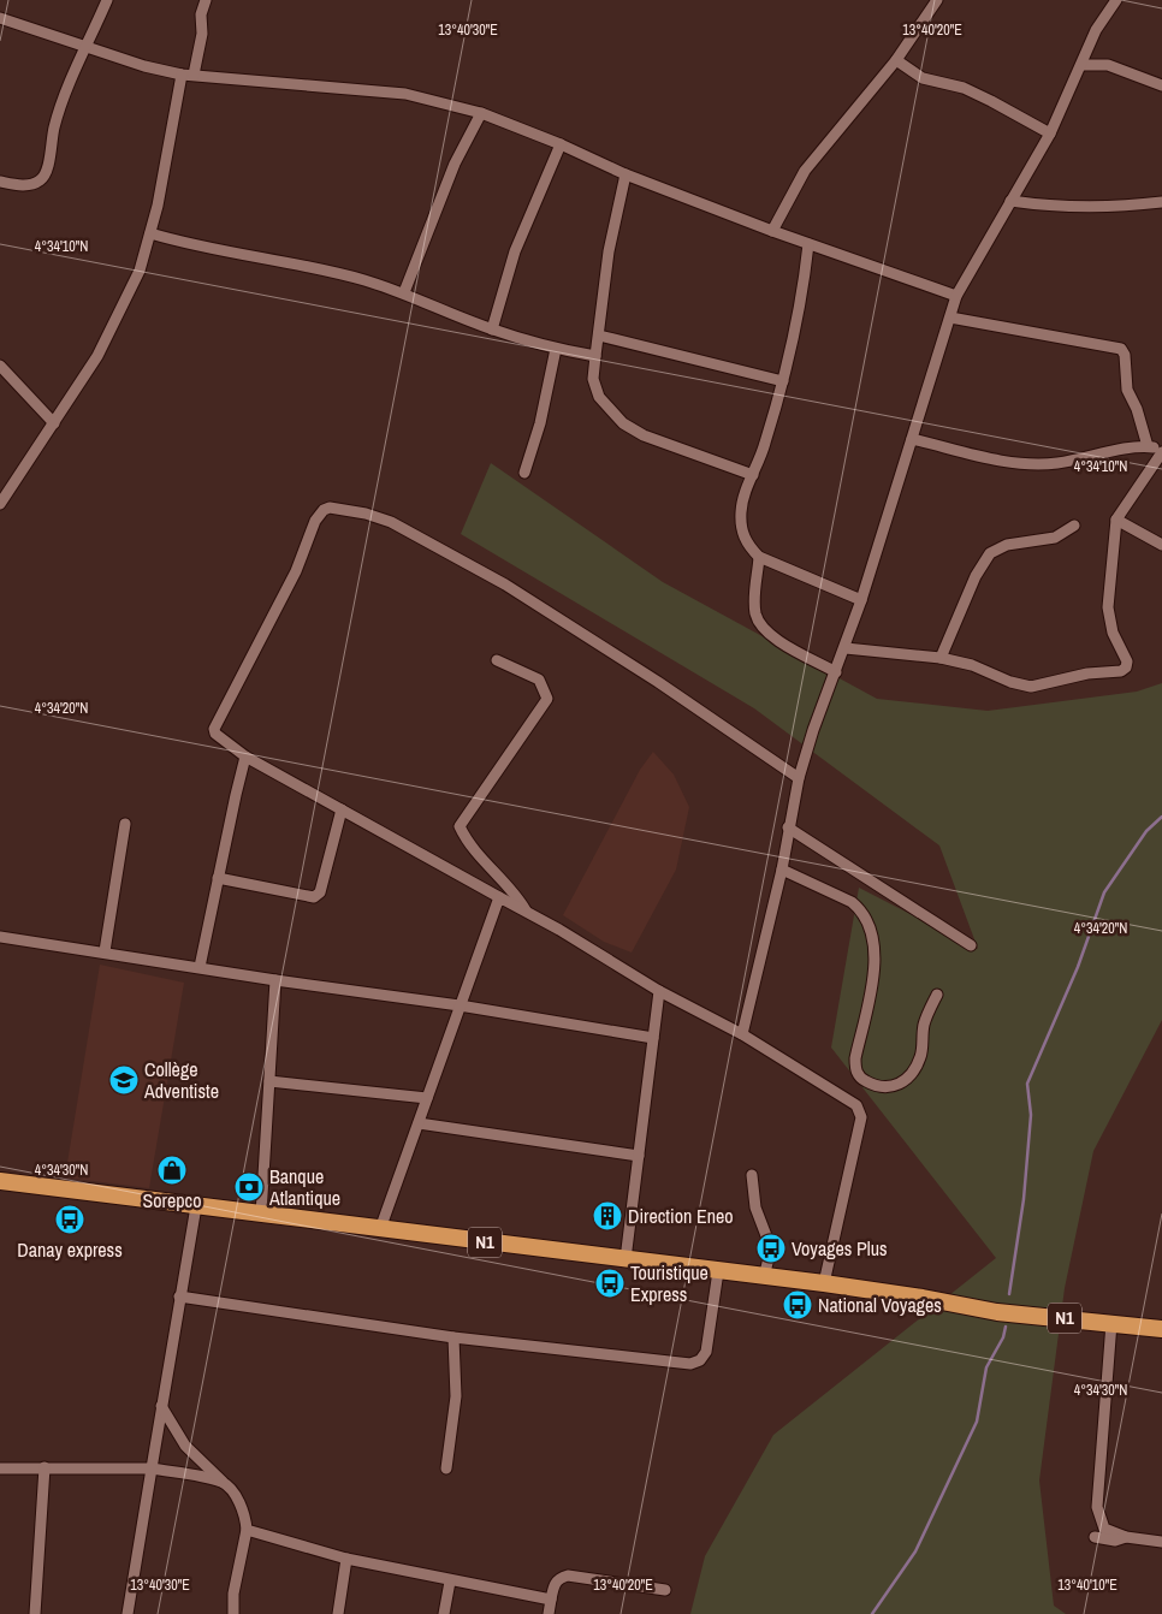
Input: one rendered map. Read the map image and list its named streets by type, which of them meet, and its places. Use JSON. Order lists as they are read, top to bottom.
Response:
{
  "streets": {
    "highway": ["N1"]
  },
  "places": {
    "school or university": ["Collège Adventiste"],
    "shop": ["Sorepco"],
    "bank": ["Banque Atlantique"],
    "building": ["Direction Eneo"],
    "bus stop": [
      "Danay express",
      "Voyages Plus",
      "Touristique Express",
      "National Voyages"
    ]
  },
  "coordinates": [
    "13°40'30\"E",
    "13°40'20\"E",
    "4°34'10\"N",
    "4°34'20\"N",
    "4°34'30\"N",
    "13°40'10\"E"
  ]
}
